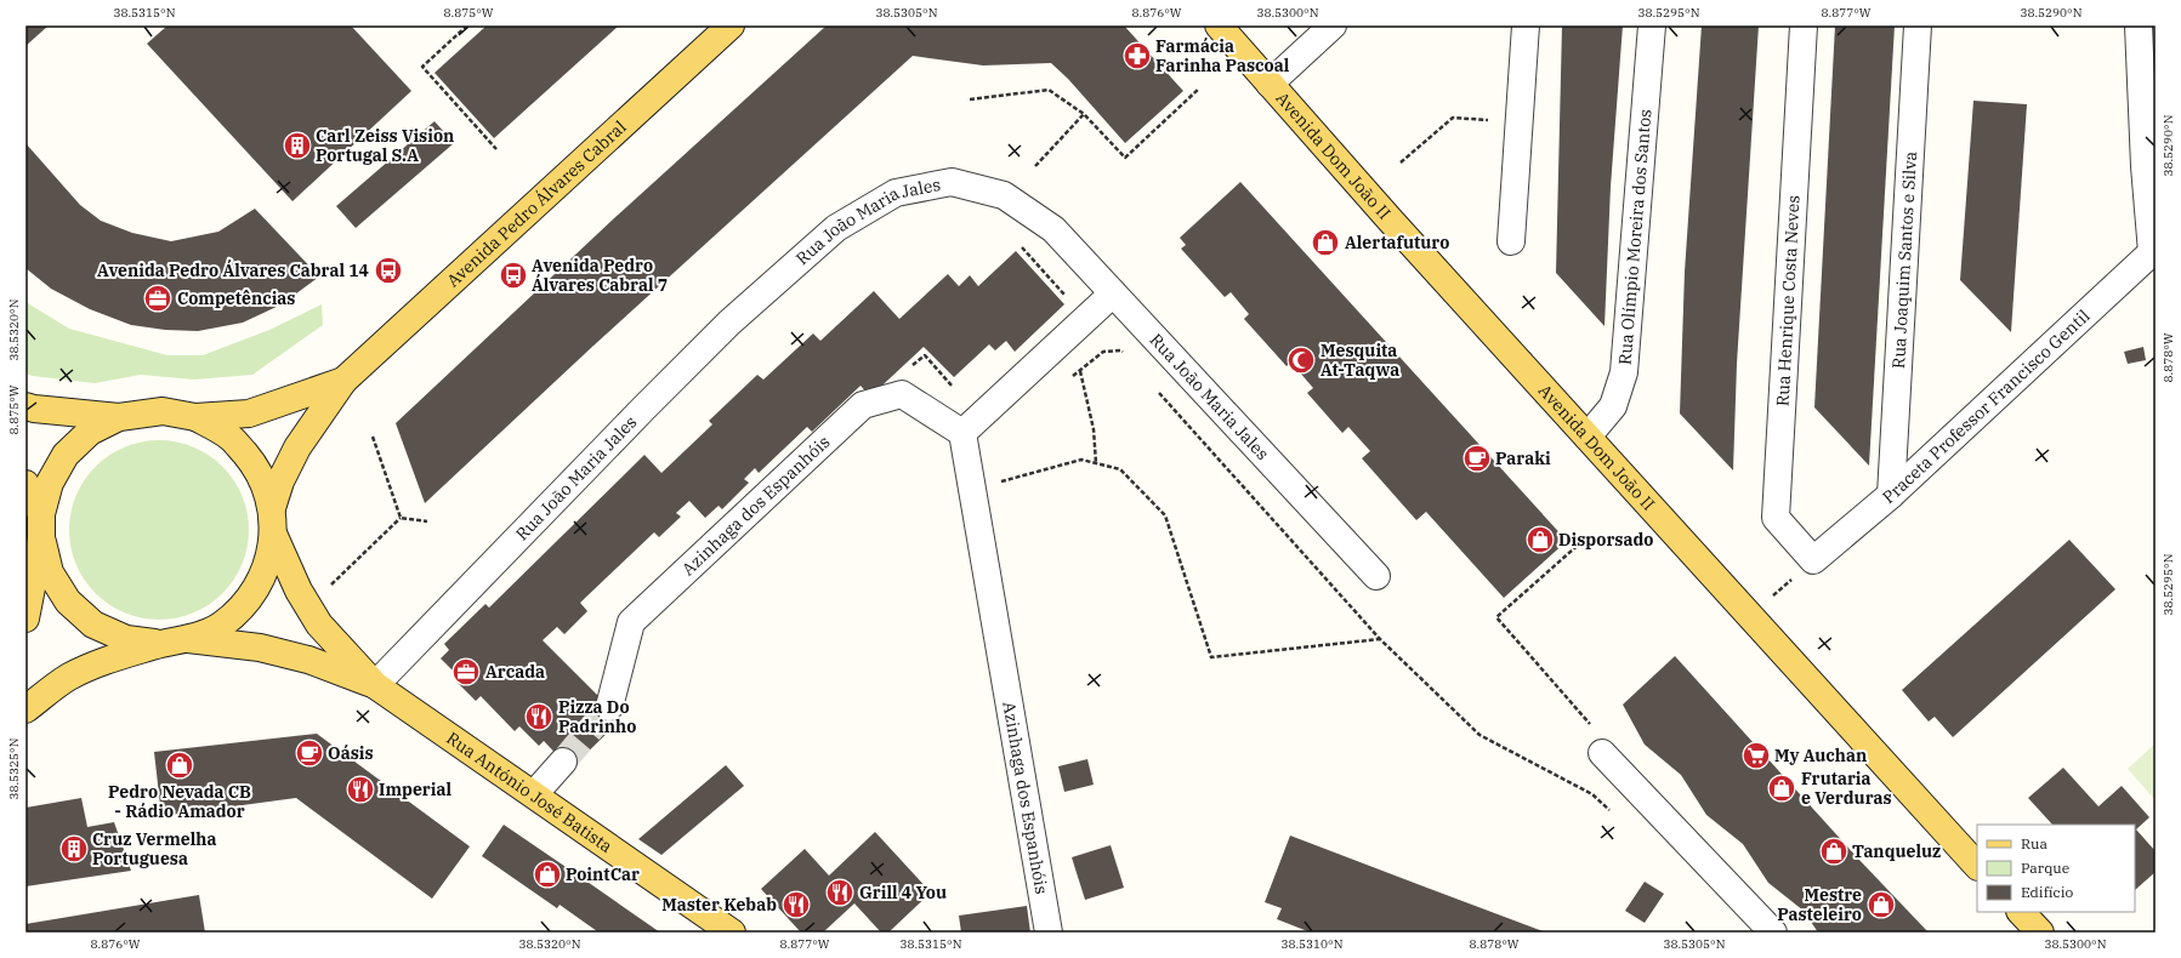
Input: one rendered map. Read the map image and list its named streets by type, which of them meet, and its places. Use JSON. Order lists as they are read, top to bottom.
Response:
{
  "streets": {
    "main road": ["Avenida Dom João II", "Avenida Pedro Álvares Cabral", "Rua António José Batista"],
    "street": [
      "Rua João Maria Jales",
      "Rua Olímpio Moreira dos Santos",
      "Rua Joaquim Santos e Silva",
      "Rua Henrique Costa Neves",
      "Praceta Professor Francisco Gentil",
      "Azinhaga dos Espanhóis"
    ]
  },
  "crossings": [
    ["Avenida Dom João II", "Rua Olímpio Moreira dos Santos"],
    ["Avenida Pedro Álvares Cabral", "Rua António José Batista"],
    ["Rua João Maria Jales", "Rua António José Batista"],
    ["Rua Joaquim Santos e Silva", "Praceta Professor Francisco Gentil"],
    ["Rua Henrique Costa Neves", "Praceta Professor Francisco Gentil"]
  ],
  "places": {
    "pharmacy": ["Farmácia Farinha Pascoal"],
    "building": ["Carl Zeiss Vision Portugal S.A", "Cruz Vermelha Portuguesa"],
    "shop": [
      "Alertafuturo",
      "Disporsado",
      "Pedro Nevada CB - Rádio Amador",
      "Frutaria e Verduras",
      "Tanqueluz",
      "PointCar",
      "Mestre Pasteleiro"
    ],
    "bus stop": ["Avenida Pedro Álvares Cabral 14", "Avenida Pedro Álvares Cabral 7"],
    "office": ["Competências", "Arcada"],
    "mosque": ["Mesquita At-Taqwa"],
    "cafe": ["Paraki", "Oásis"],
    "restaurant": [
      "Pizza Do Padrinho",
      "Imperial",
      "Grill 4 You",
      "Master Kebab"
    ],
    "supermarket": ["My Auchan"]
  },
  "legend": ["Rua", "Parque", "Edifício"],
  "coordinates": [
    "38.5315°N",
    "8.875°W",
    "38.5305°N",
    "8.876°W",
    "38.5300°N",
    "38.5295°N",
    "8.877°W",
    "38.5290°N",
    "38.5320°N",
    "8.878°W",
    "38.5325°N",
    "38.5310°N"
  ]
}
